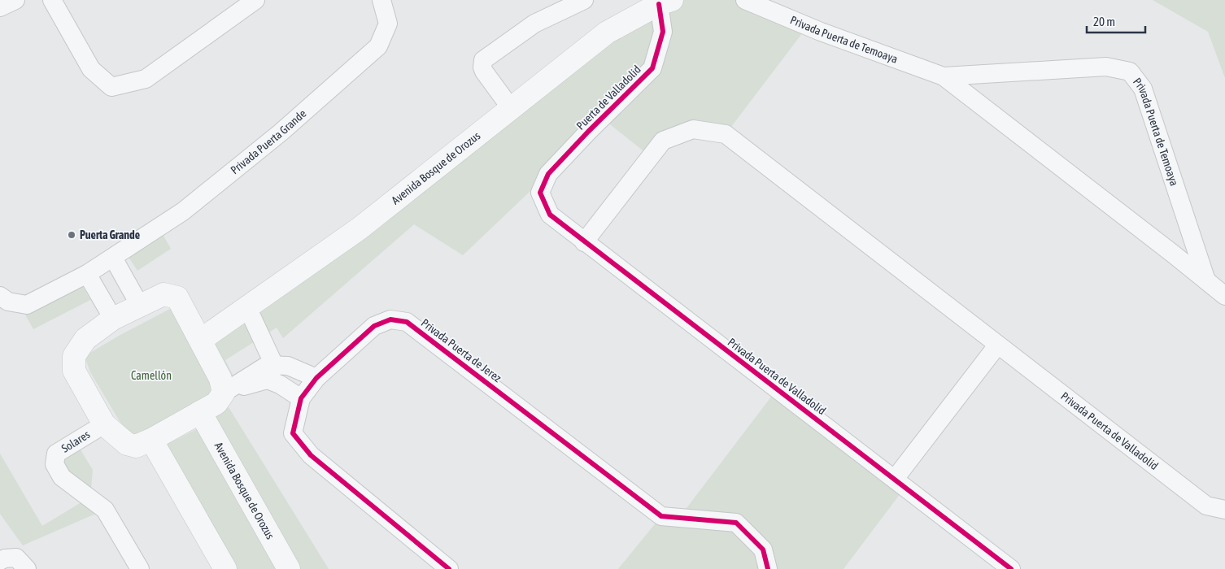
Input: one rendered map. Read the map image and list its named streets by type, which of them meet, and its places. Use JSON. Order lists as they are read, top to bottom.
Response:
{
  "streets": {
    "street": [
      "Privada Puerta de Temoaya",
      "Puerta de Valladolid",
      "Privada Puerta Grande",
      "Avenida Bosque de Orozus",
      "Privada Puerta de Jerez",
      "Privada Puerta de Valladolid",
      "Solares"
    ]
  },
  "crossings": [
    ["Puerta de Valladolid", "Avenida Bosque de Orozus"],
    ["Puerta de Valladolid", "Privada Puerta de Valladolid"],
    ["Avenida Bosque de Orozus", "Solares"]
  ],
  "parks": ["Camellón"],
  "places": ["Puerta Grande"],
  "scale_bar": "20 m"
}
